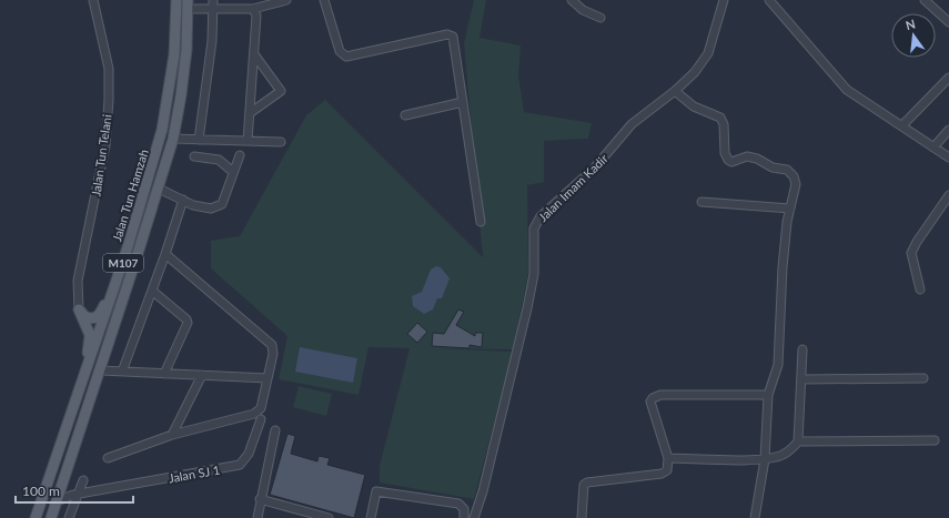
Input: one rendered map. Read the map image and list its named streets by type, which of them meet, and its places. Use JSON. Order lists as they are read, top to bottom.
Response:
{
  "streets": {
    "main road": ["Jalan Tun Hamzah", "M107"],
    "street": ["Jalan Tun Telani", "Jalan Imam Kadir", "Jalan SJ 1"]
  },
  "crossings": [
    ["Jalan Tun Hamzah", "Jalan SJ 1"]
  ],
  "scale_bar": "100 m",
  "north": "top"
}
